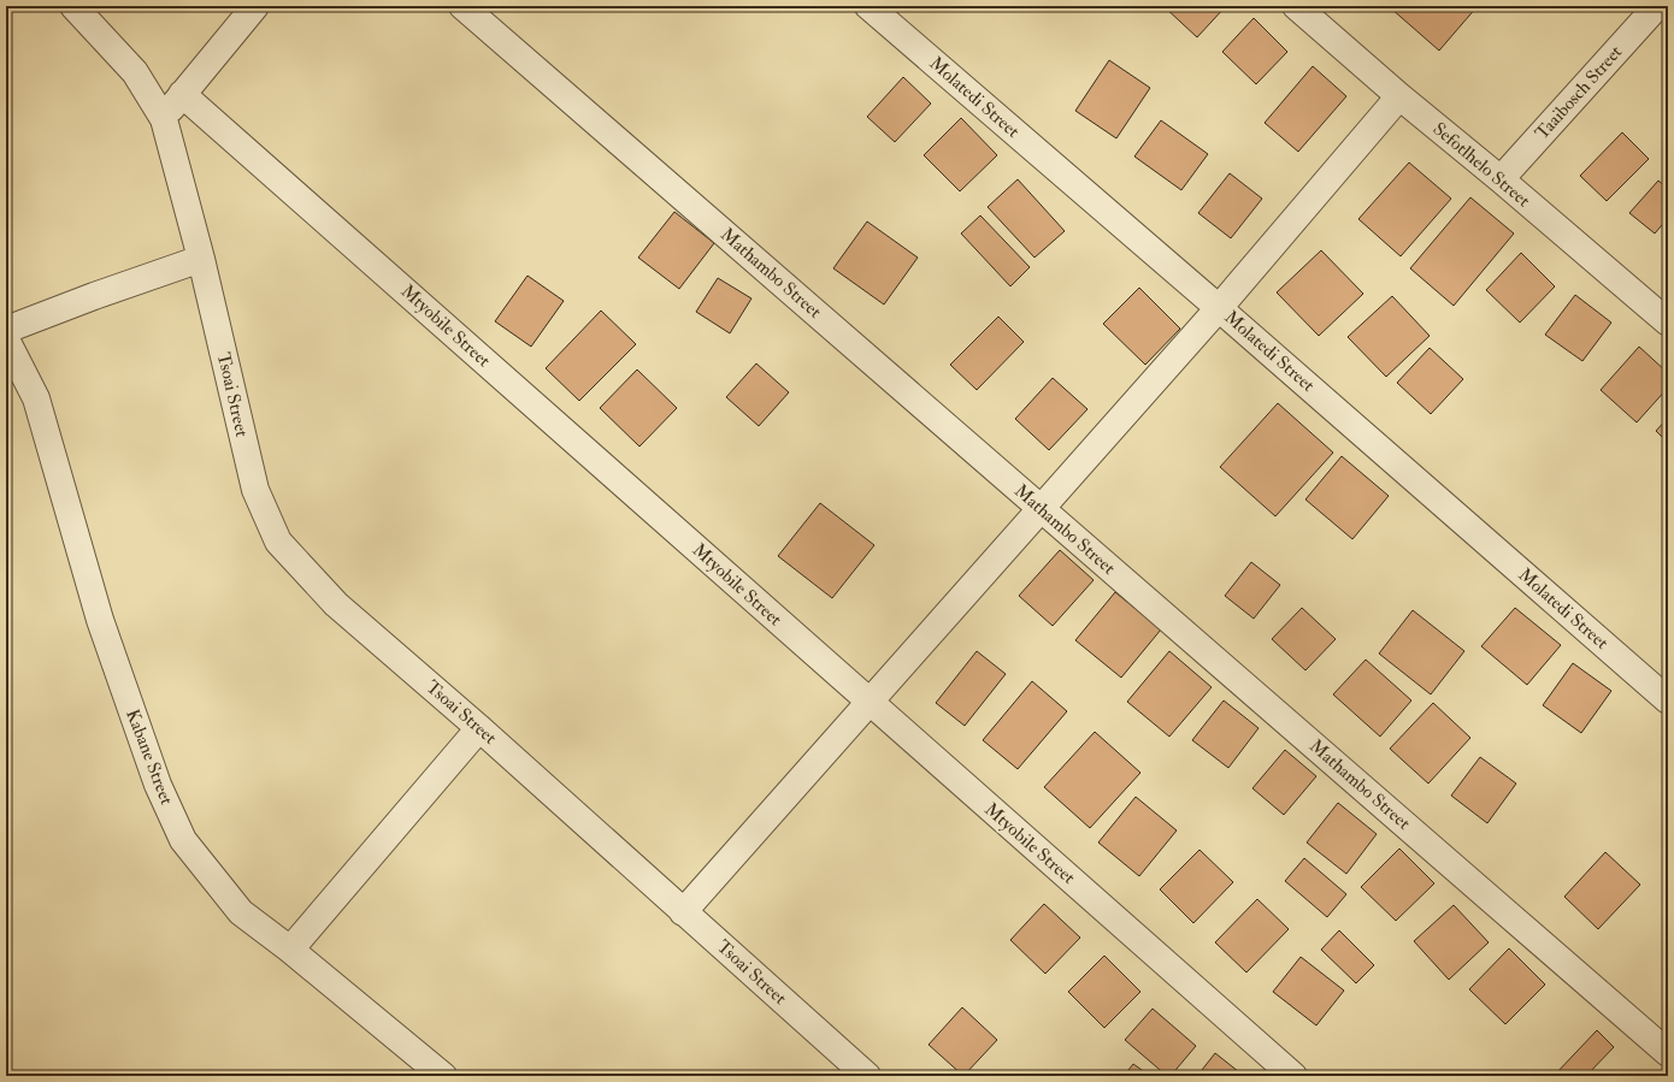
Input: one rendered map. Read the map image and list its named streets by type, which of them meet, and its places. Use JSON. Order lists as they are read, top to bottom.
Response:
{
  "streets": {
    "street": [
      "Taaibosch Street",
      "Molatedi Street",
      "Sefotlhelo Street",
      "Mathambo Street",
      "Mtyobile Street",
      "Tsoai Street",
      "Kabane Street"
    ]
  },
  "crossings": [
    ["Taaibosch Street", "Sefotlhelo Street"]
  ]
}
